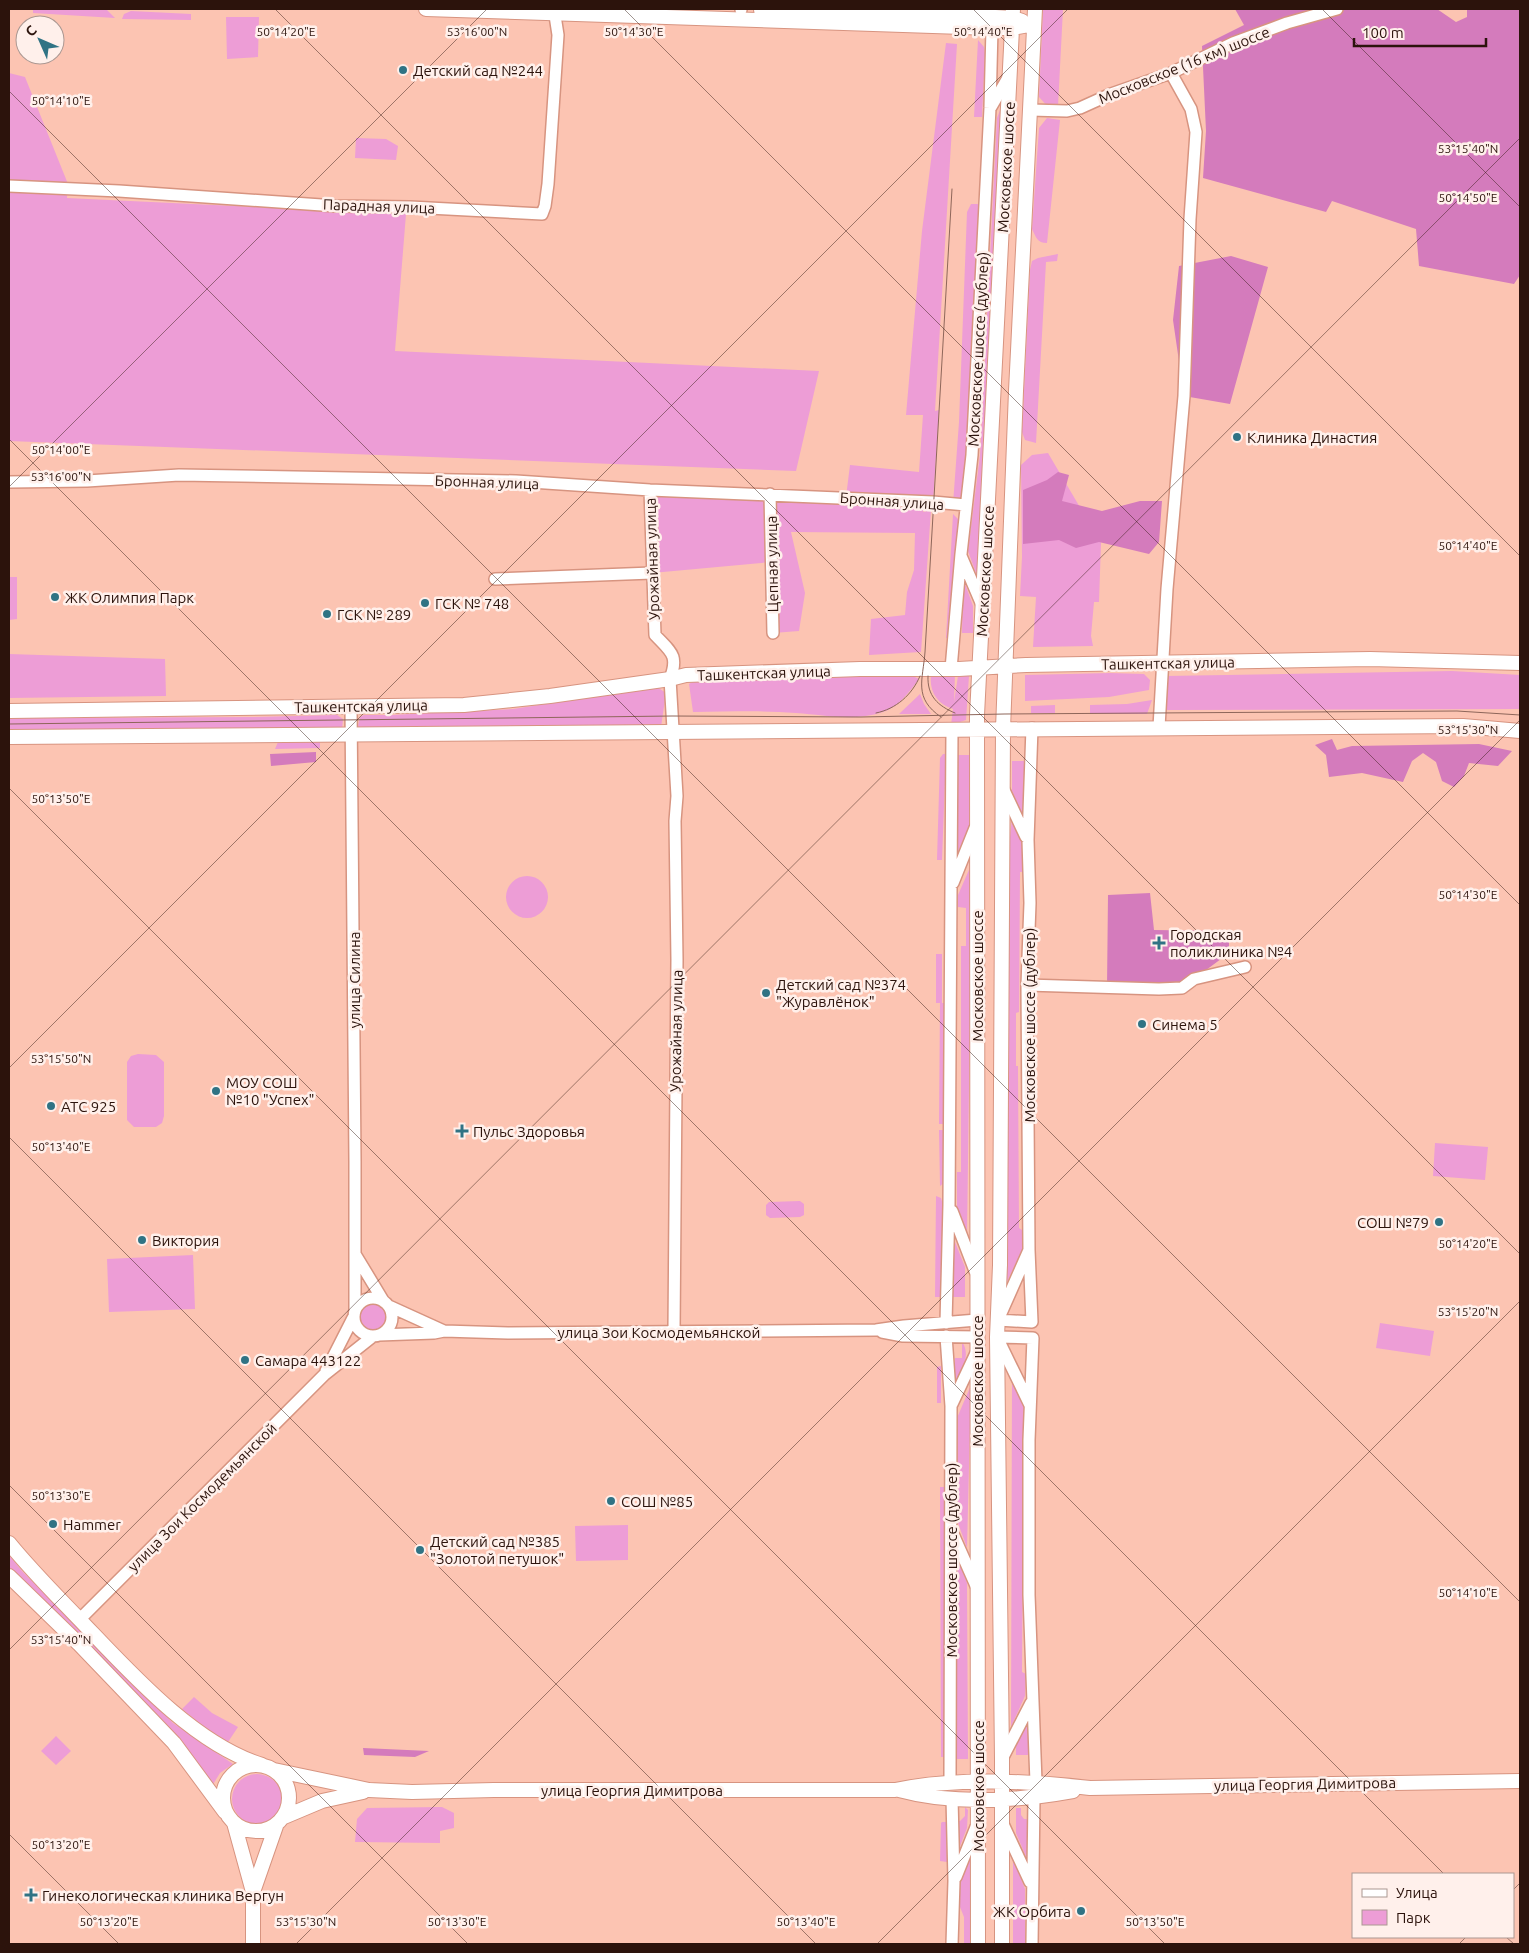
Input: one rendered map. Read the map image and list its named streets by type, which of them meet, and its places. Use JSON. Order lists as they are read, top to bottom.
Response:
{
  "streets": {
    "main road": [
      "Московское шоссе",
      "Ташкентская улица",
      "улица Зои Космодемьянской",
      "улица Георгия Димитрова"
    ],
    "street": [
      "Московское (16 км) шоссе",
      "Парадная улица",
      "Московское шоссе (дублер)",
      "Бронная улица",
      "Урожайная улица",
      "Цепная улица",
      "улица Силина"
    ]
  },
  "crossings": [
    ["Московское (16 км) шоссе", "Московское шоссе"],
    ["Московское шоссе", "Ташкентская улица"],
    ["Московское шоссе", "улица Зои Космодемьянской"],
    ["Московское шоссе", "улица Георгия Димитрова"],
    ["Московское шоссе (дублер)", "Бронная улица"],
    ["Московское шоссе (дублер)", "Ташкентская улица"],
    ["Московское шоссе (дублер)", "улица Зои Космодемьянской"],
    ["Московское шоссе (дублер)", "улица Георгия Димитрова"],
    ["Бронная улица", "Урожайная улица"],
    ["Бронная улица", "Цепная улица"],
    ["Урожайная улица", "Ташкентская улица"],
    ["Урожайная улица", "улица Зои Космодемьянской"],
    ["Ташкентская улица", "улица Силина"],
    ["улица Силина", "улица Зои Космодемьянской"],
    ["улица Зои Космодемьянской", "улица Георгия Димитрова"]
  ],
  "places": {
    "other": [
      "Детский сад №244",
      "Клиника Династия",
      "ЖК Олимпия Парк",
      "ГСК № 748",
      "ГСК № 289",
      "Детский сад №374 \"Журавлёнок\"",
      "Синема 5",
      "МОУ СОШ №10 \"Успех\"",
      "АТС 925",
      "СОШ №79",
      "Виктория",
      "Самара 443122",
      "СОШ №85",
      "Hammer",
      "Детский сад №385 \"Золотой петушок\"",
      "ЖК Орбита"
    ],
    "health": ["Городская поликлиника №4", "Пульс Здоровья", "Гинекологическая клиника Вергун"]
  },
  "legend": ["Улица", "Парк"],
  "scale_bar": "100 m",
  "north": "top left",
  "coordinates": [
    "50°14'20\"E",
    "53°16'00\"N",
    "50°14'30\"E",
    "50°14'40\"E",
    "50°14'10\"E",
    "53°15'40\"N",
    "50°14'50\"E",
    "50°14'00\"E",
    "53°15'30\"N",
    "50°13'50\"E",
    "53°15'50\"N",
    "50°13'40\"E",
    "53°15'20\"N",
    "50°13'30\"E",
    "50°13'20\"E"
  ]
}
